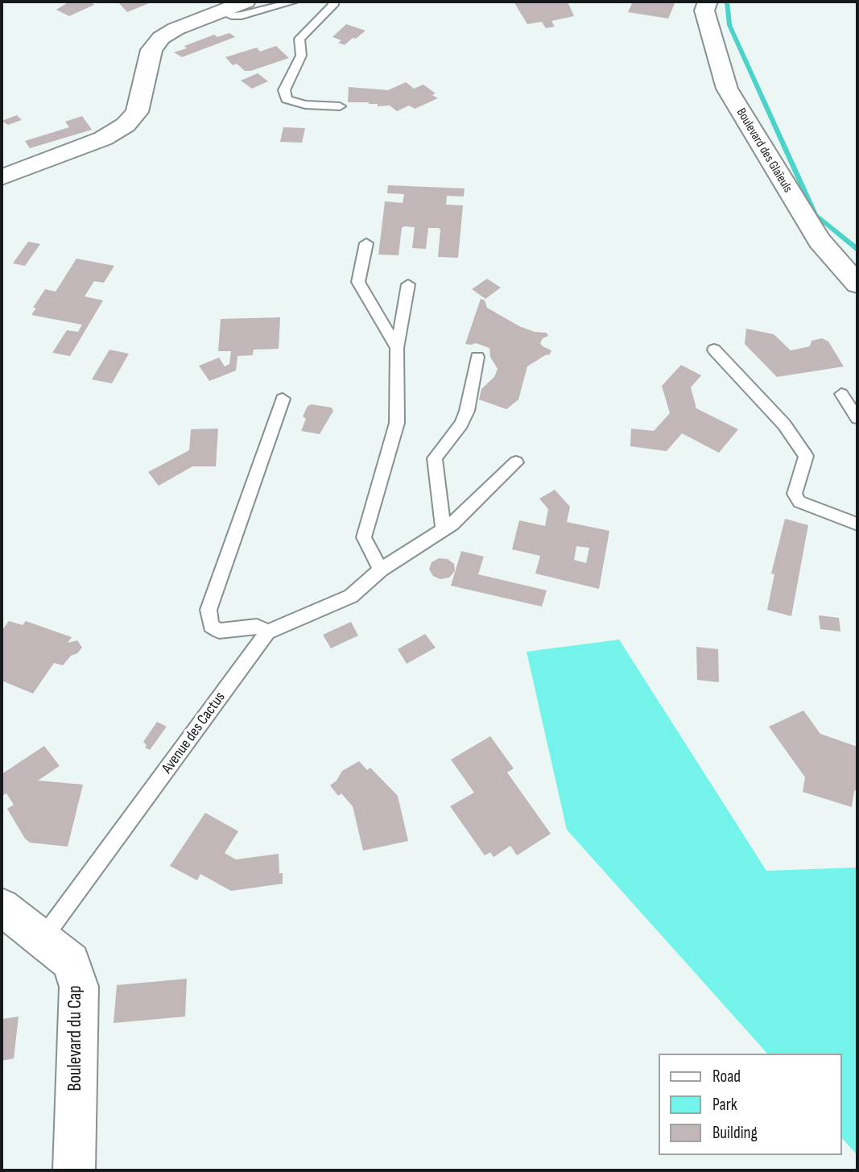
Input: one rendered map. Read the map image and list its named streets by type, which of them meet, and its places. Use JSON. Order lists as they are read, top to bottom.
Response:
{
  "streets": {
    "street": ["Boulevard des Glaïeuls", "Boulevard du Cap"],
    "lane": ["Avenue des Cactus"]
  },
  "crossings": [
    ["Avenue des Cactus", "Boulevard du Cap"]
  ],
  "legend": ["Road", "Park", "Building"]
}
